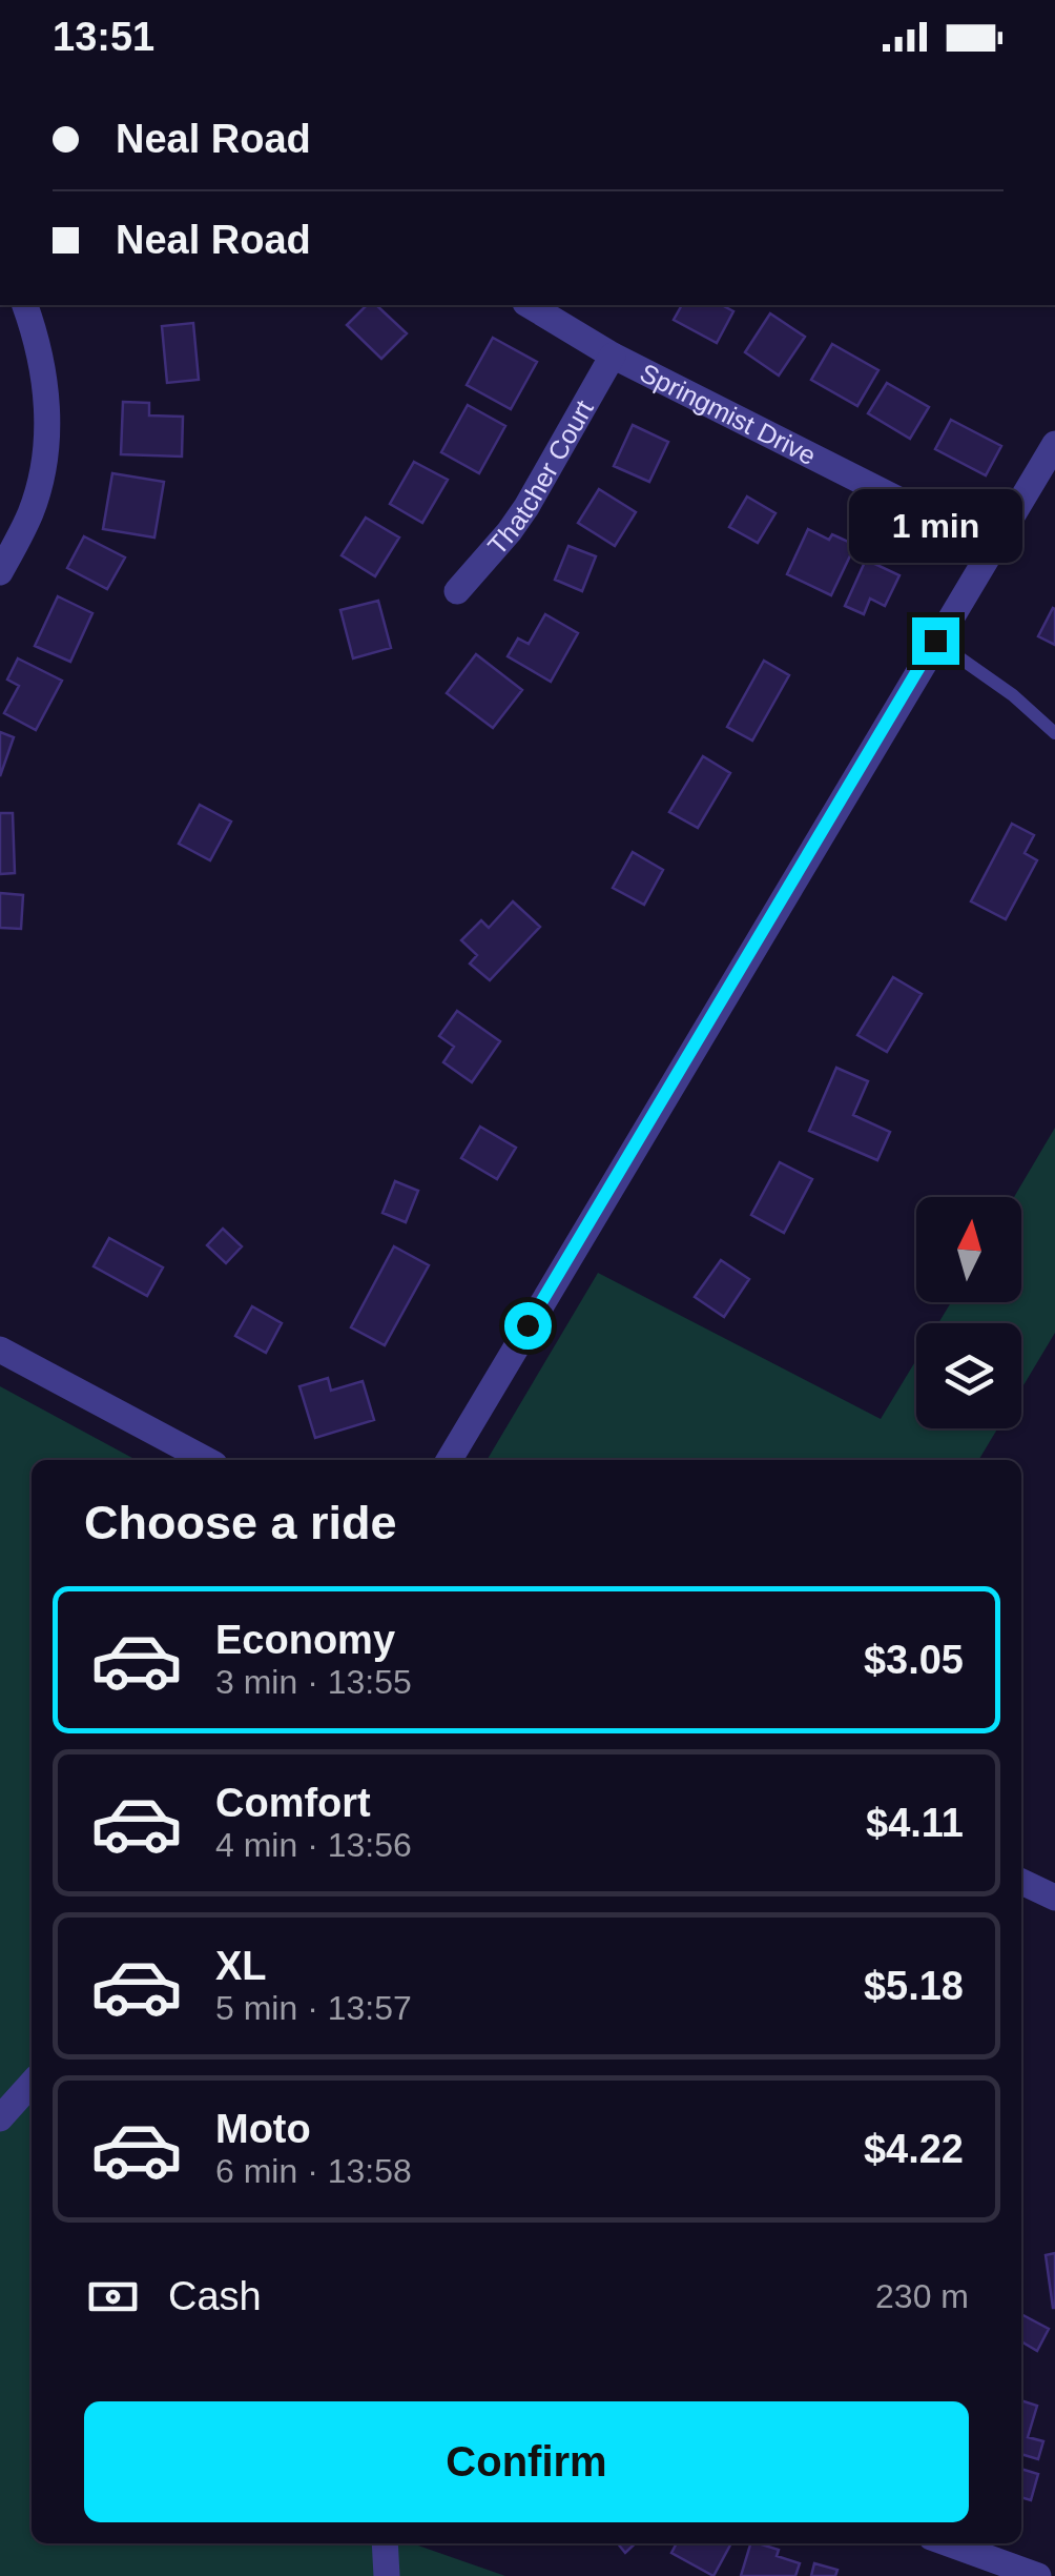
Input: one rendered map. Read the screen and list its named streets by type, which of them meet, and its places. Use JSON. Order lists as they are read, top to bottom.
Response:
{
  "streets": {
    "street": ["Springmist Drive", "Thatcher Court"]
  },
  "crossings": [
    ["Springmist Drive", "Thatcher Court"]
  ],
  "north": "top",
  "page": {
    "status": "13:51",
    "banner": ["Neal Road", "Neal Road"],
    "bubble": "1 min",
    "heading": "Choose a ride",
    "list": [
      {
        "name": "Economy",
        "note": "3 min · 13:55",
        "value": "$3.05"
      },
      {
        "name": "Comfort",
        "note": "4 min · 13:56",
        "value": "$4.11"
      },
      {
        "name": "XL",
        "note": "5 min · 13:57",
        "value": "$5.18"
      },
      {
        "name": "Moto",
        "note": "6 min · 13:58",
        "value": "$4.22"
      }
    ],
    "pay": ["Cash", "230 m"],
    "buttons": "Confirm"
  }
}
